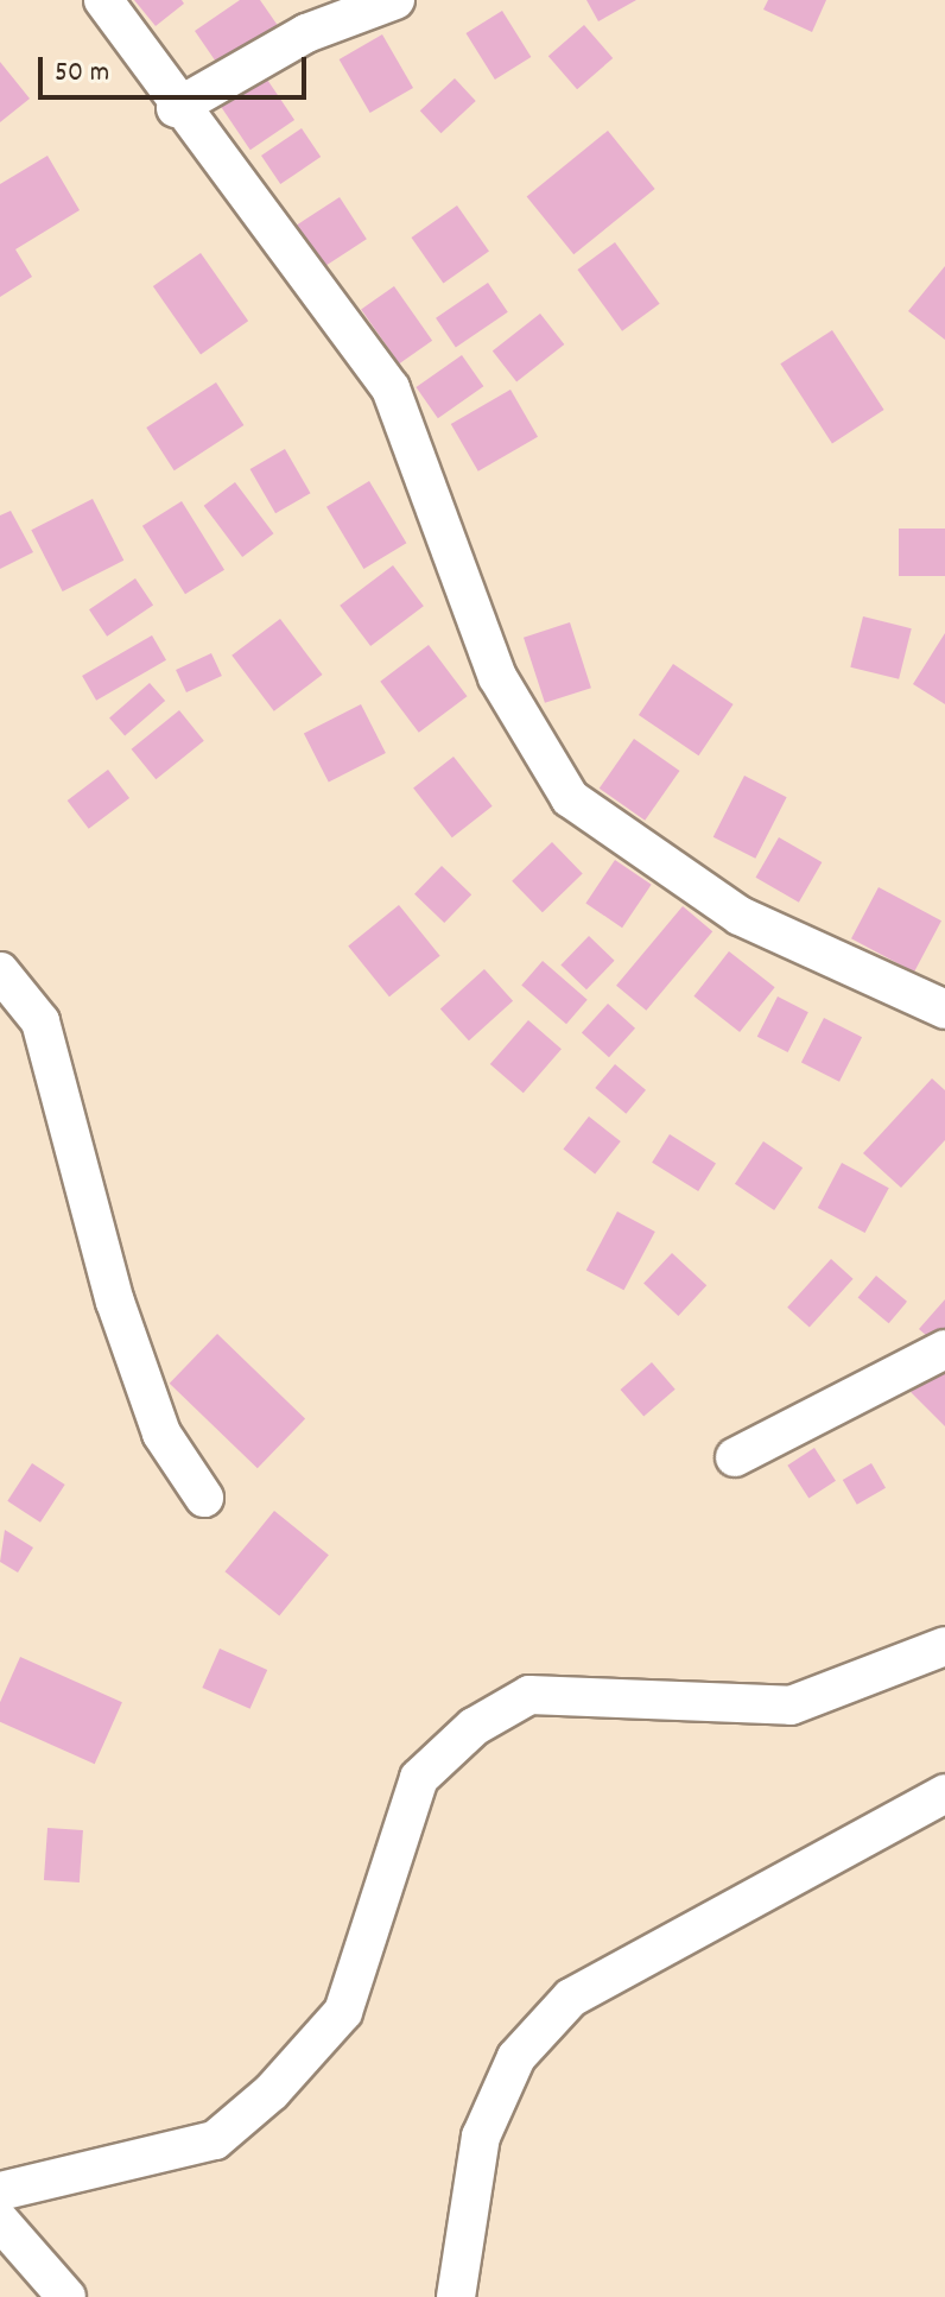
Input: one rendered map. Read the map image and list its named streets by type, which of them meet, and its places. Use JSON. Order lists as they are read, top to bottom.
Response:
{
  "scale_bar": "50 m"
}
